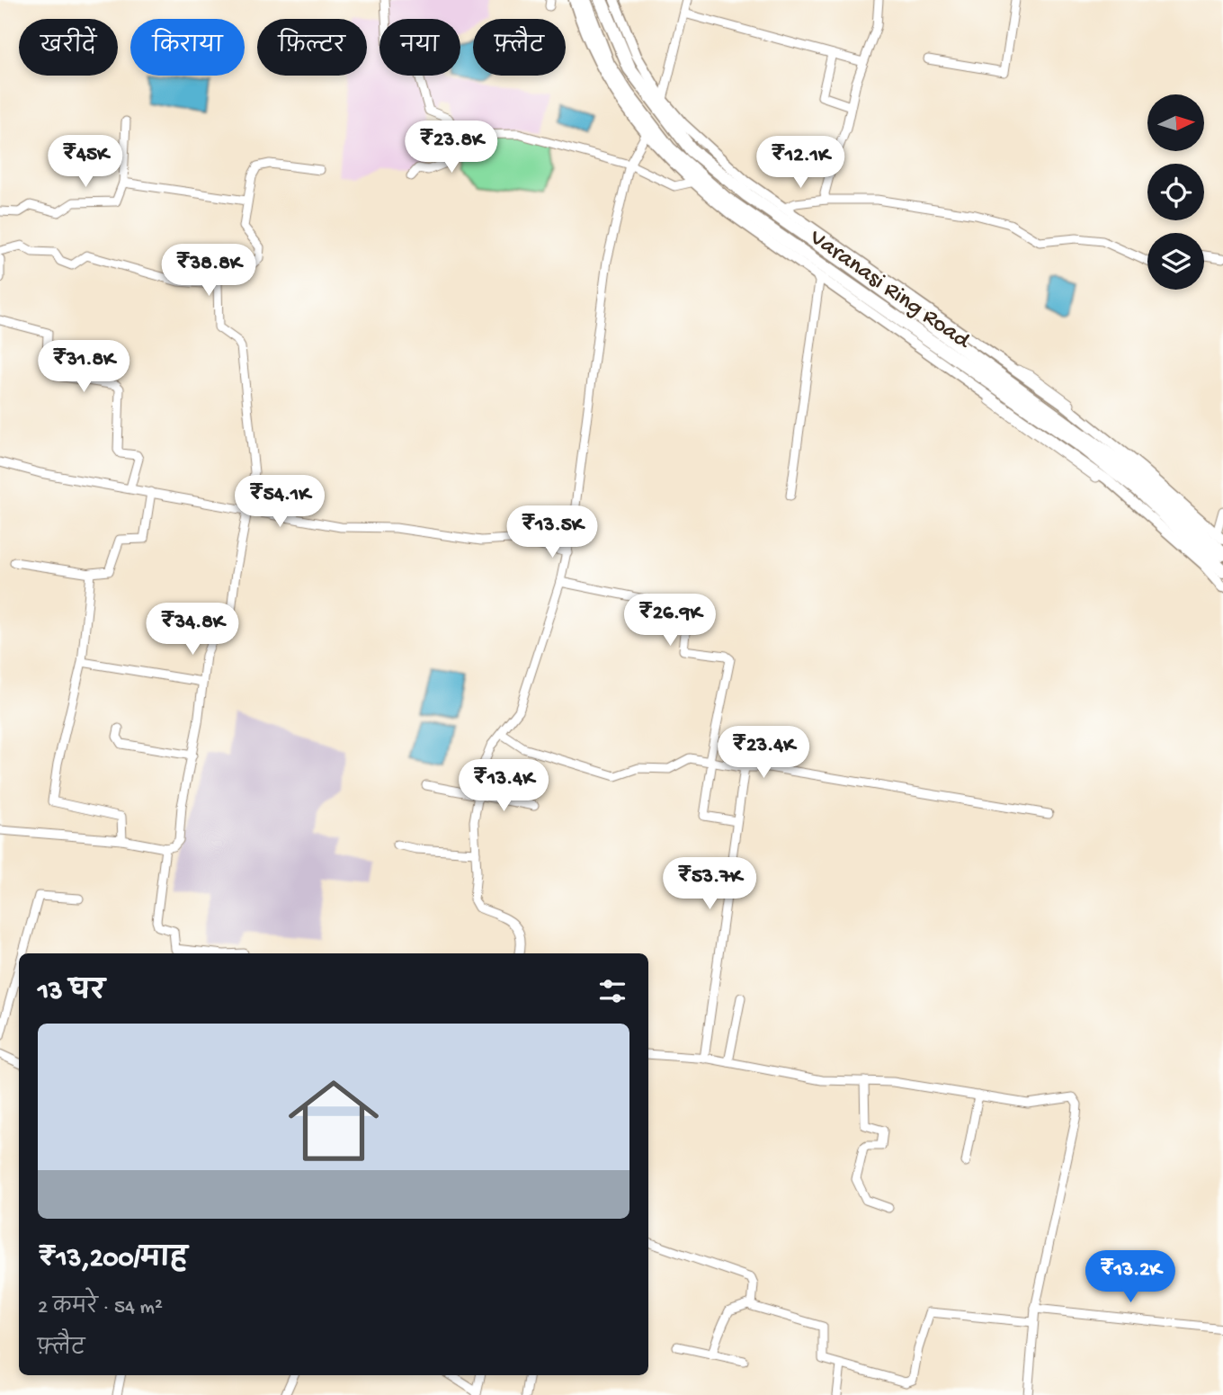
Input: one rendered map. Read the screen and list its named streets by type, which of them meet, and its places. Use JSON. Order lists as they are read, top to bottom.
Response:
{
  "streets": {
    "highway": ["Varanasi Ring Road"]
  },
  "north": "right",
  "page": {
    "chip": [
      "खरीदें",
      "किराया",
      "फ़िल्टर",
      "नया",
      "फ़्लैट"
    ],
    "price": [
      "₹23.8K",
      "₹45K",
      "₹12.1K",
      "₹38.8K",
      "₹31.8K",
      "₹54.1K",
      "₹13.5K",
      "₹26.9K",
      "₹34.8K",
      "₹23.4K",
      "₹13.4K",
      "₹53.7K",
      "₹13.2K"
    ],
    "heading": "13 घर",
    "list": [
      {
        "name": "₹13,200/माह",
        "note": "2 कमरे · 54 m² · फ़्लैट"
      }
    ]
  }
}
